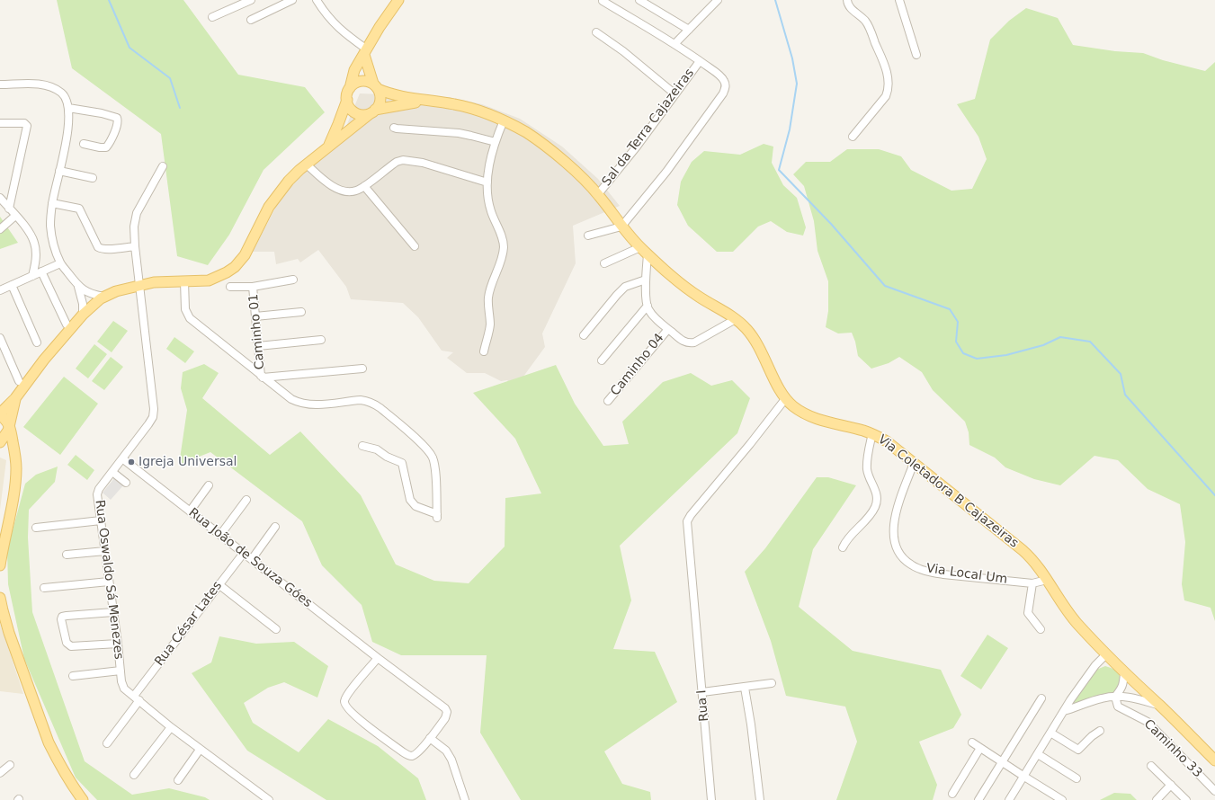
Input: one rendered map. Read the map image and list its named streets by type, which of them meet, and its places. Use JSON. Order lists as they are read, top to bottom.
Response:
{
  "streets": {
    "main road": ["Via Coletadora B Cajazeiras"],
    "street": [
      "Sal da Terra Cajazeiras",
      "Caminho 01",
      "Caminho 04",
      "Rua João de Souza Góes",
      "Via Local Um",
      "Rua Oswaldo Sá Menezes",
      "Rua César Lates",
      "Rua I",
      "Caminho 33"
    ]
  },
  "crossings": [
    ["Sal da Terra Cajazeiras", "Via Coletadora B Cajazeiras"],
    ["Via Coletadora B Cajazeiras", "Via Local Um"],
    ["Via Coletadora B Cajazeiras", "Rua I"],
    ["Rua João de Souza Góes", "Rua Oswaldo Sá Menezes"],
    ["Rua João de Souza Góes", "Rua César Lates"],
    ["Rua Oswaldo Sá Menezes", "Rua César Lates"]
  ],
  "places": ["Igreja Universal"]
}
